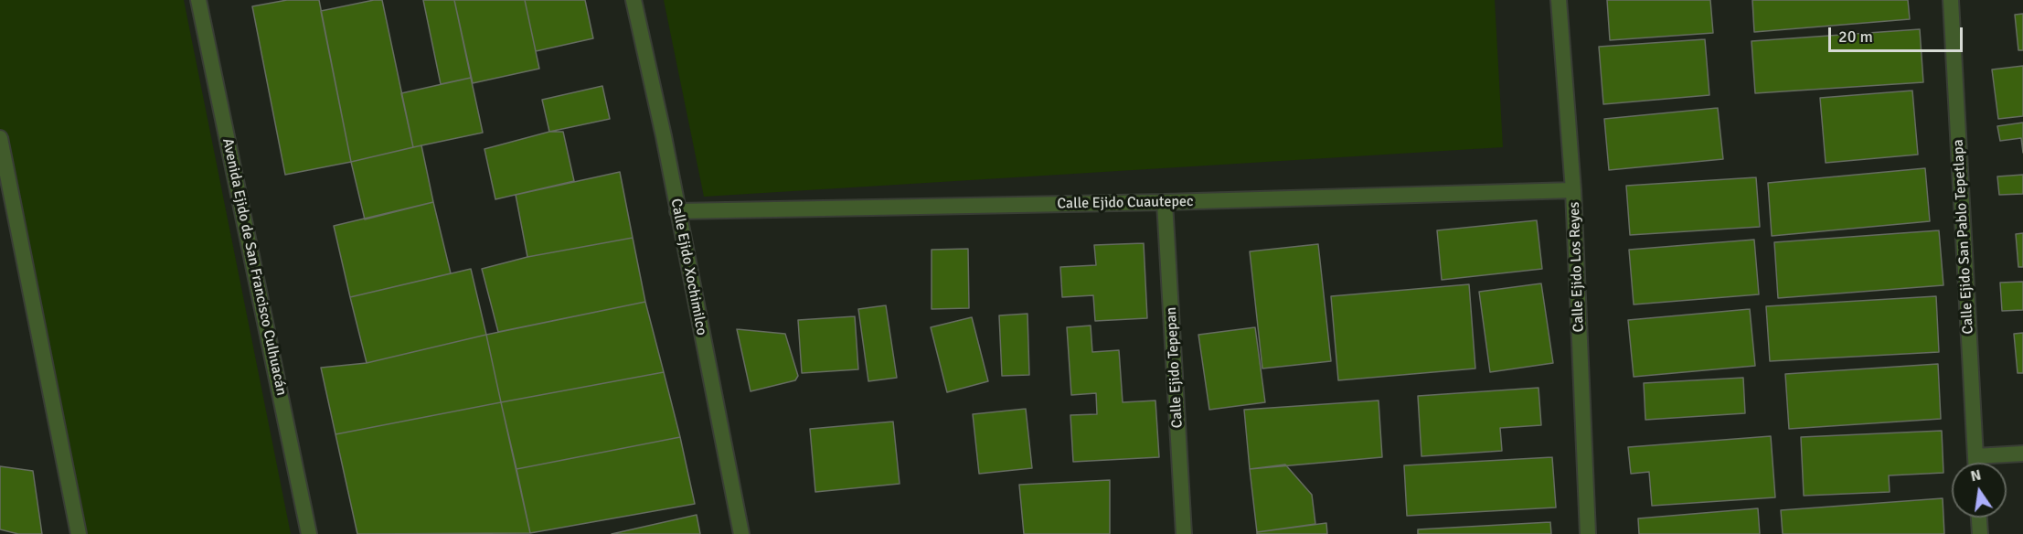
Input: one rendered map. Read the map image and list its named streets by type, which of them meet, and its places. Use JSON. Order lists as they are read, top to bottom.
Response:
{
  "streets": {
    "street": [
      "Calle Ejido Cuautepec",
      "Calle Ejido San Pablo Tepetlapa",
      "Avenida Ejido de San Francisco Culhuacán",
      "Calle Ejido Xochimilco",
      "Calle Ejido Los Reyes",
      "Calle Ejido Tepepan"
    ]
  },
  "crossings": [
    ["Calle Ejido Cuautepec", "Calle Ejido Xochimilco"],
    ["Calle Ejido Cuautepec", "Calle Ejido Los Reyes"],
    ["Calle Ejido Cuautepec", "Calle Ejido Tepepan"]
  ],
  "scale_bar": "20 m",
  "north": "top"
}
